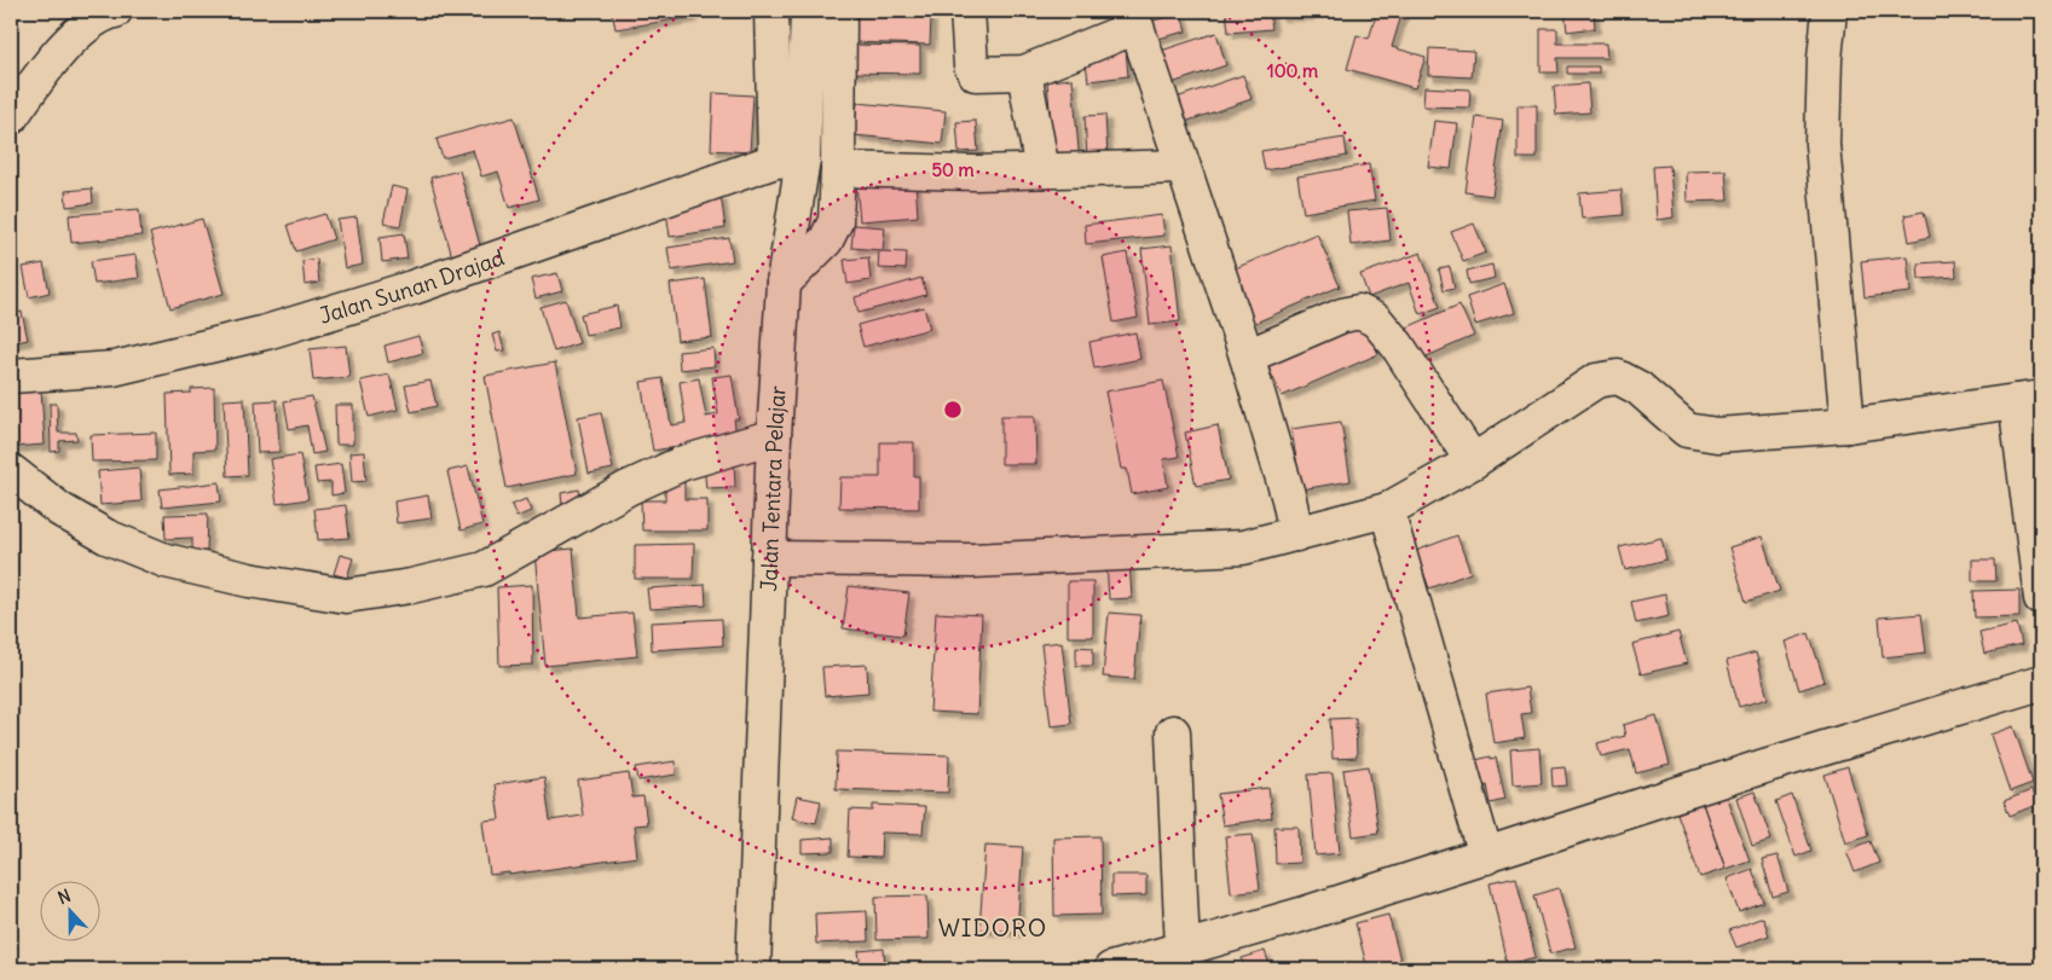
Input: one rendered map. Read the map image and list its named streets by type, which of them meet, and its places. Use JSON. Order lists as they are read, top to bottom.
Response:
{
  "streets": {
    "street": ["Jalan Sunan Drajad", "Jalan Tentara Pelajar"]
  },
  "crossings": [
    ["Jalan Sunan Drajad", "Jalan Tentara Pelajar"]
  ],
  "districts": ["WIDORO"],
  "north": "top",
  "rings": ["100 m", "50 m"]
}
